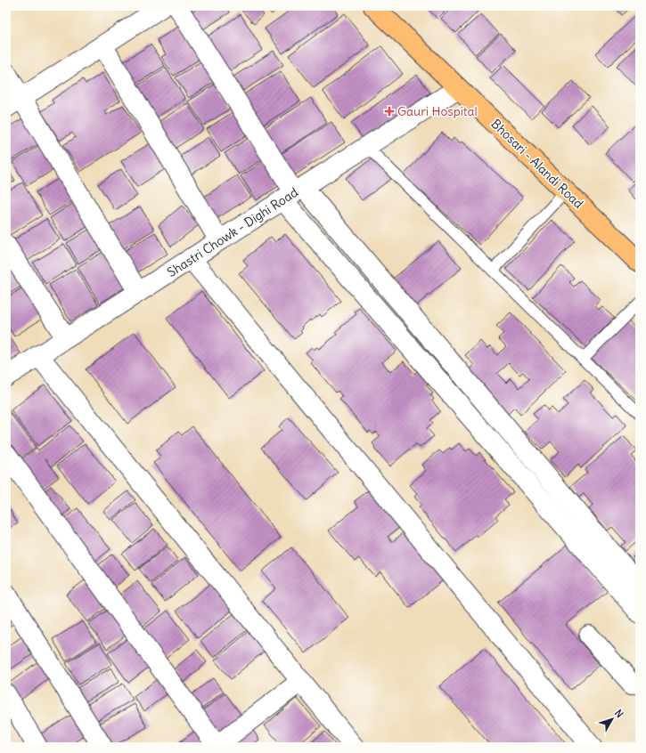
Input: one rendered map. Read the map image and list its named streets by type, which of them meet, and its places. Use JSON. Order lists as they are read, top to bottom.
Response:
{
  "streets": {
    "main road": ["Bhosari - Alandi Road"],
    "street": ["Shastri Chowk - Dighi Road"]
  },
  "crossings": [
    ["Bhosari - Alandi Road", "Shastri Chowk - Dighi Road"]
  ],
  "places": {
    "health": ["Gauri Hospital"]
  },
  "north": "top right"
}
